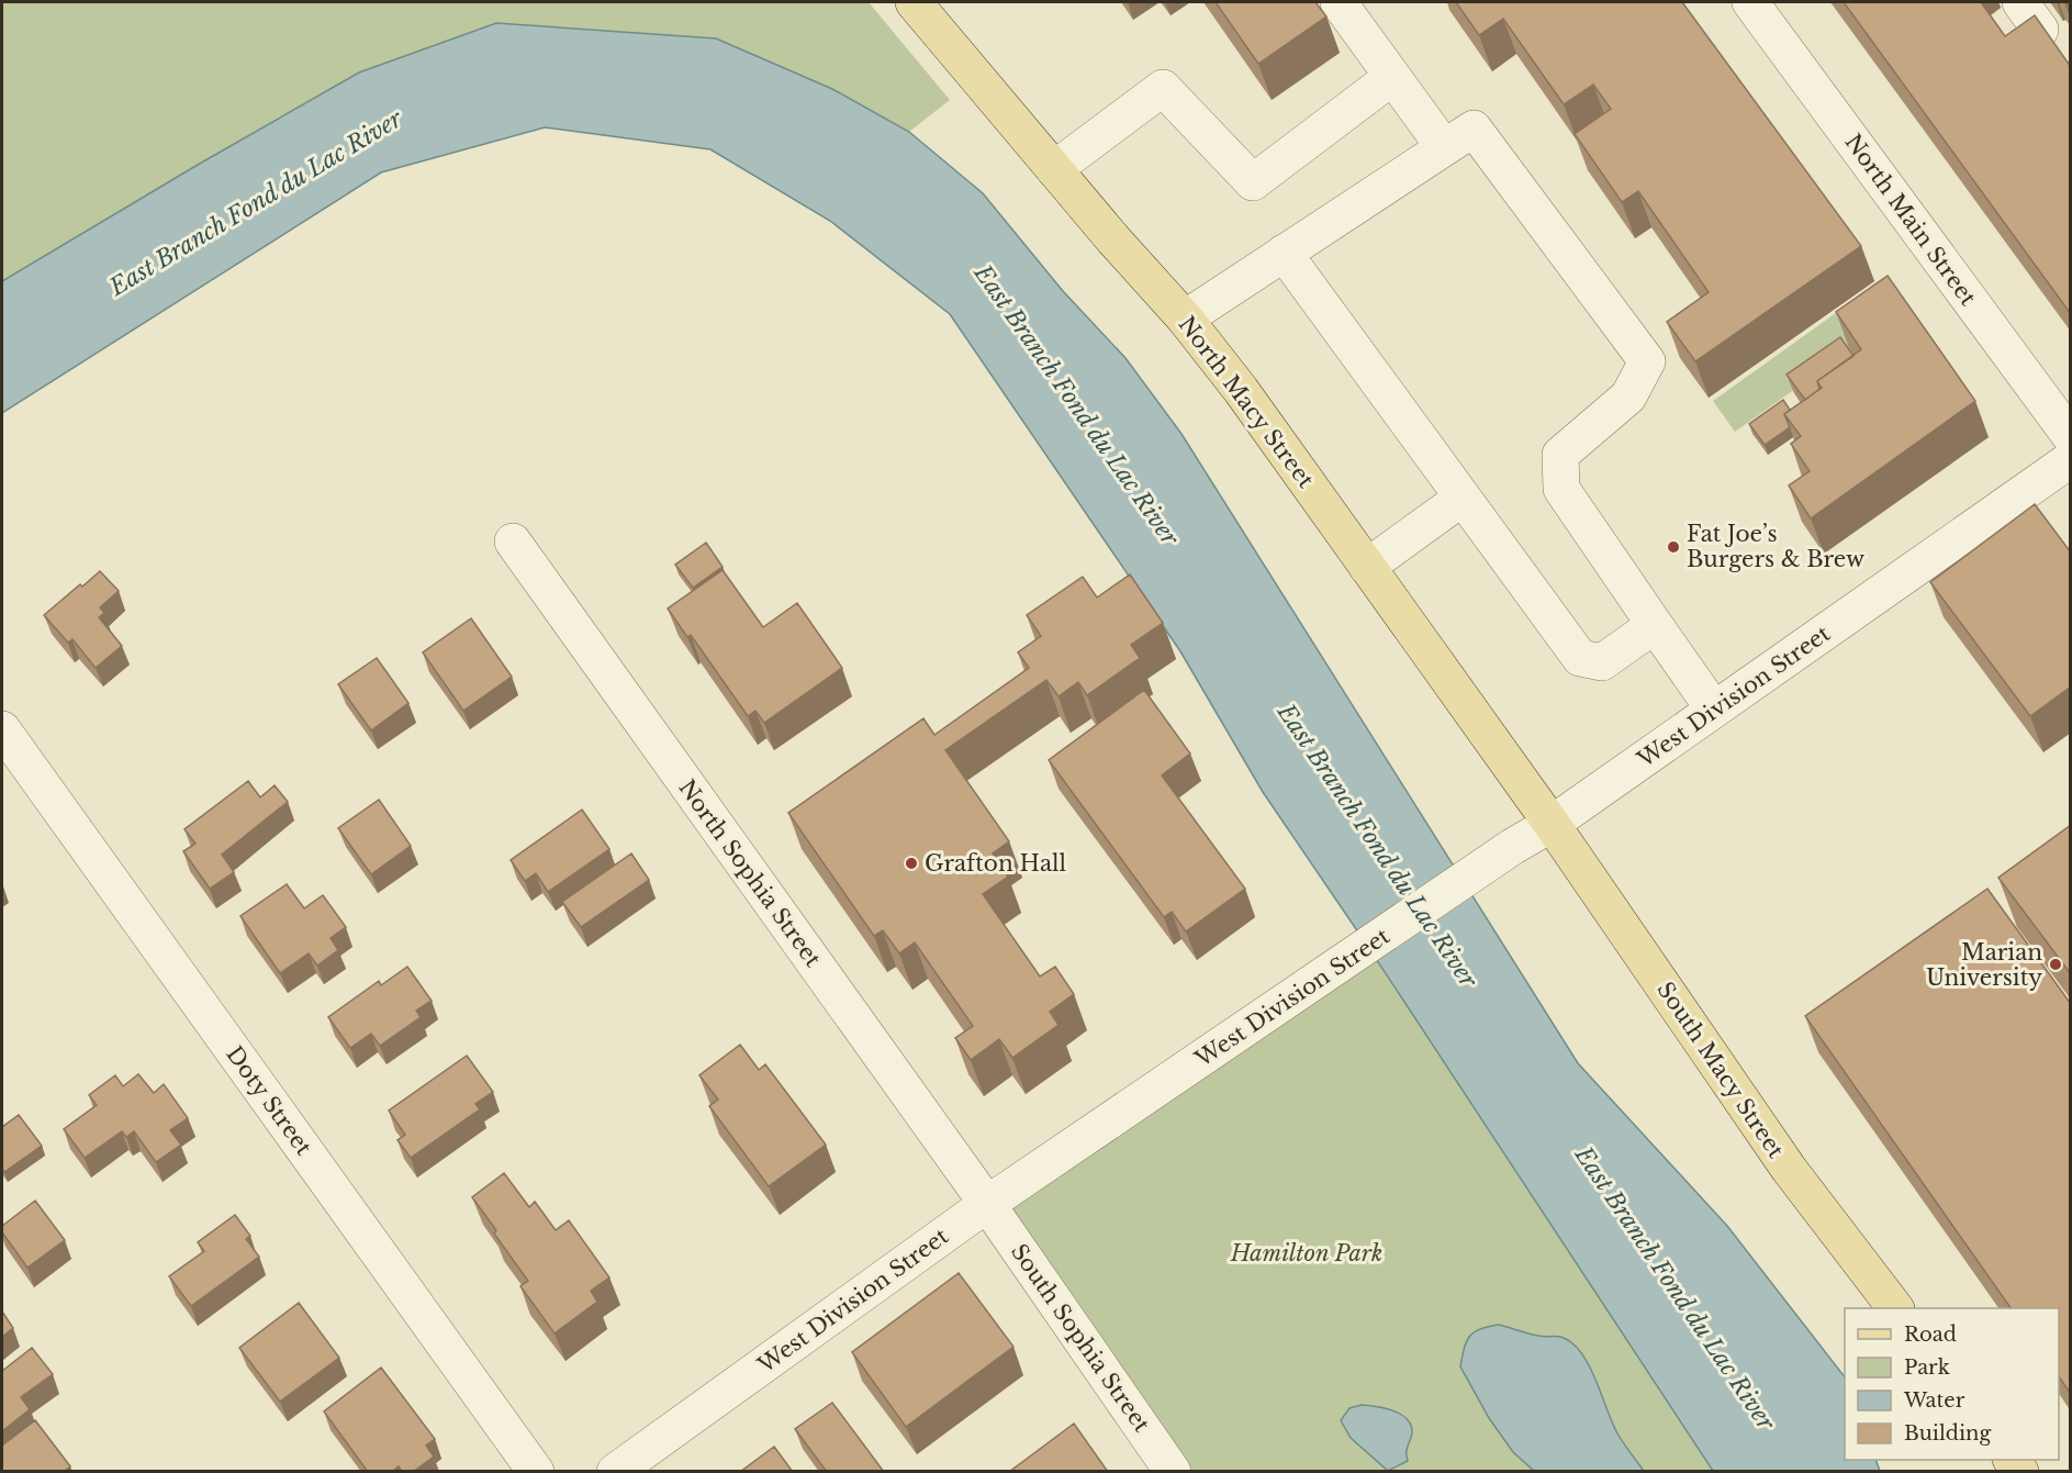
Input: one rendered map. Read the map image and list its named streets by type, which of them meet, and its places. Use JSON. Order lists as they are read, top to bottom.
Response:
{
  "streets": {
    "main road": ["North Macy Street", "South Macy Street"],
    "street": [
      "North Main Street",
      "West Division Street",
      "North Sophia Street",
      "Doty Street",
      "South Sophia Street"
    ]
  },
  "crossings": [
    ["North Macy Street", "West Division Street"],
    ["North Macy Street", "South Macy Street"],
    ["West Division Street", "North Sophia Street"],
    ["West Division Street", "South Macy Street"],
    ["West Division Street", "South Sophia Street"],
    ["North Sophia Street", "South Sophia Street"]
  ],
  "water": ["East Branch Fond du Lac River"],
  "parks": ["Hamilton Park"],
  "places": ["Fat Joe’s Burgers & Brew", "Grafton Hall", "Marian University"],
  "legend": [
    "Road",
    "Park",
    "Water",
    "Building"
  ]
}
